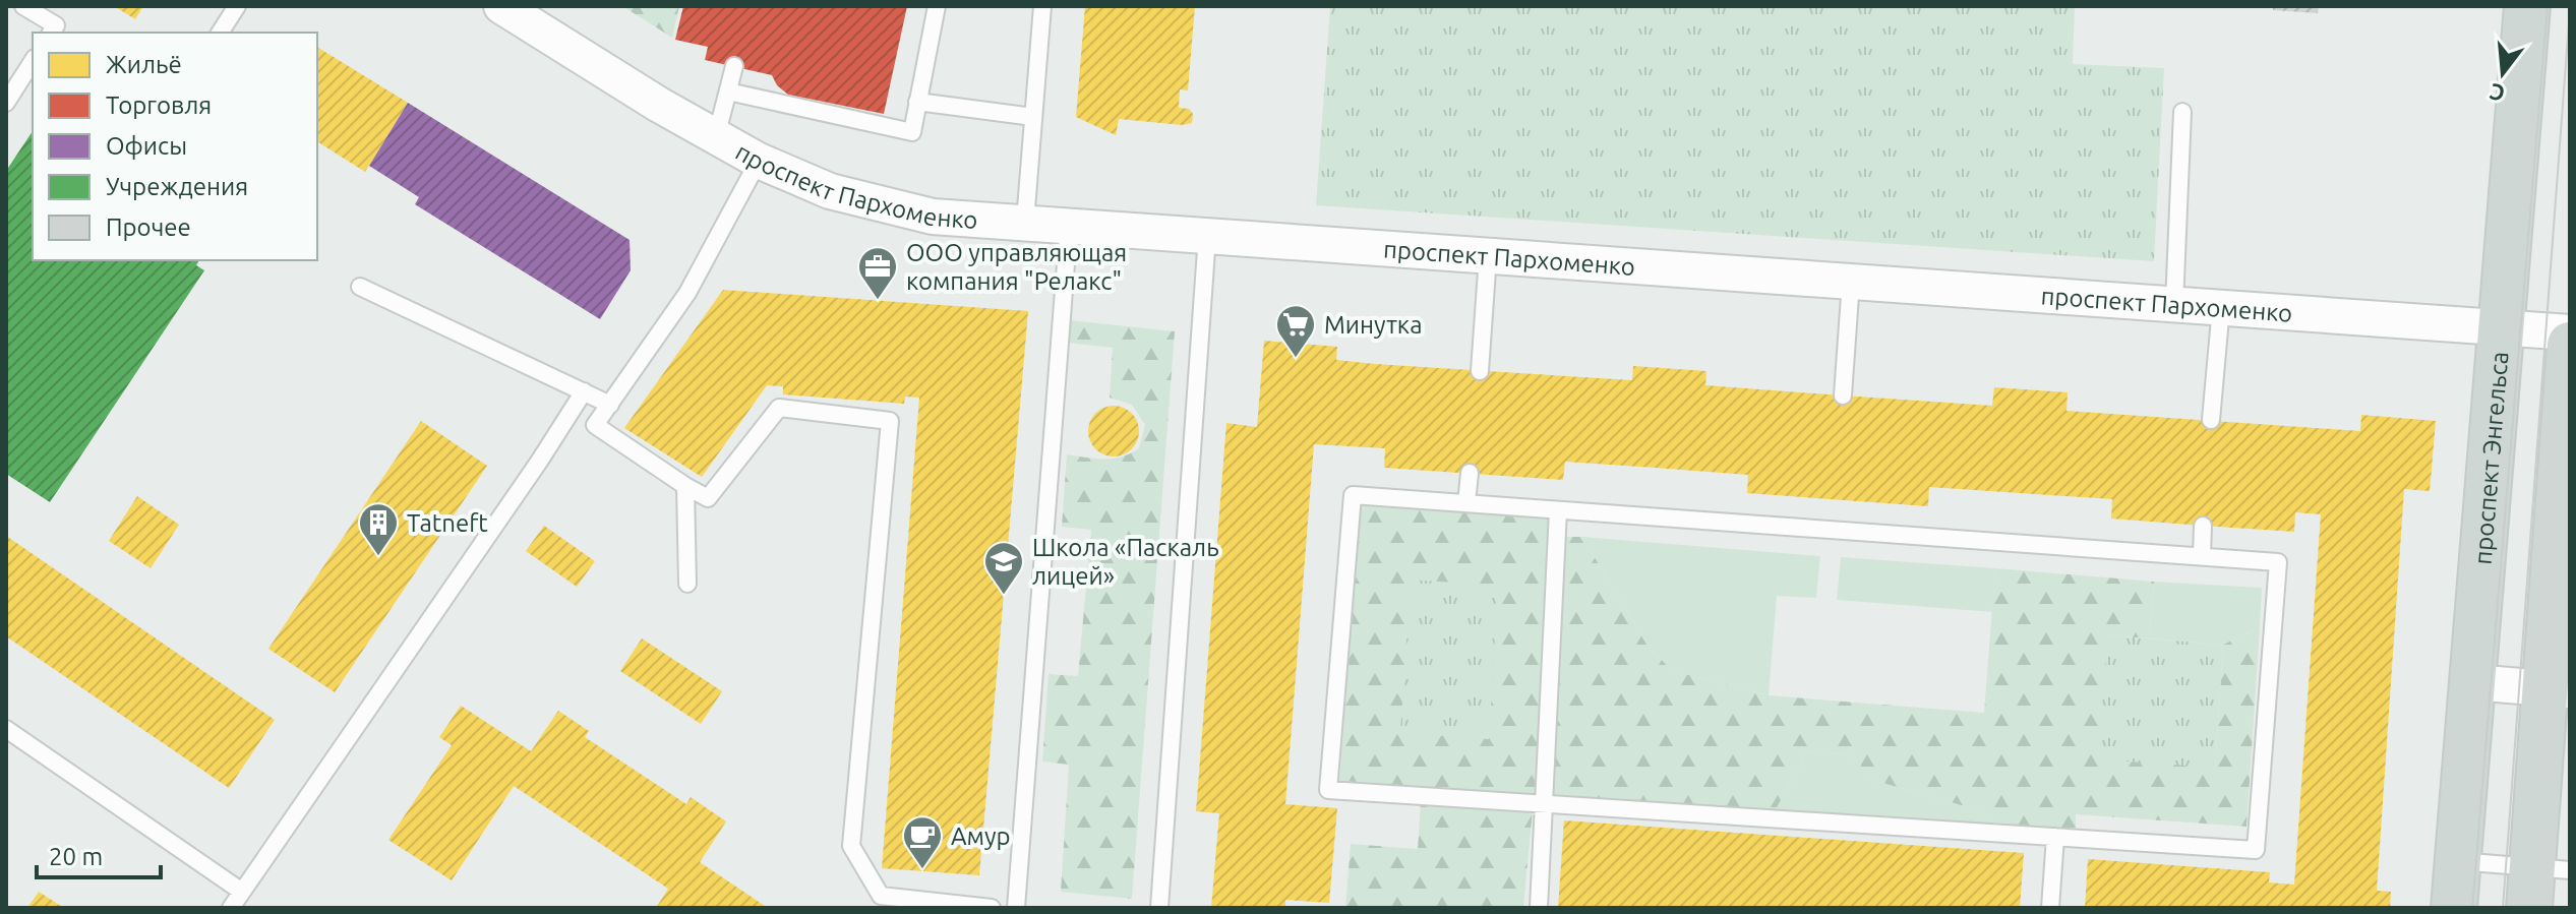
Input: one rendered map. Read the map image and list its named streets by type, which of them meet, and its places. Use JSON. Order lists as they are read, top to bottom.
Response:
{
  "streets": {
    "main road": ["проспект Энгельса"],
    "street": ["проспект Пархоменко"]
  },
  "crossings": [
    ["проспект Пархоменко", "проспект Энгельса"]
  ],
  "places": {
    "office": ["ООО управляющая компания \"Релакс\""],
    "supermarket": ["Минутка"],
    "building": ["Tatneft"],
    "school or university": ["Школа «Паскаль лицей»"],
    "cafe": ["Амур"]
  },
  "legend": [
    "Жильё",
    "Торговля",
    "Офисы",
    "Учреждения",
    "Прочее"
  ],
  "scale_bar": "20 m",
  "north": "bottom"
}
